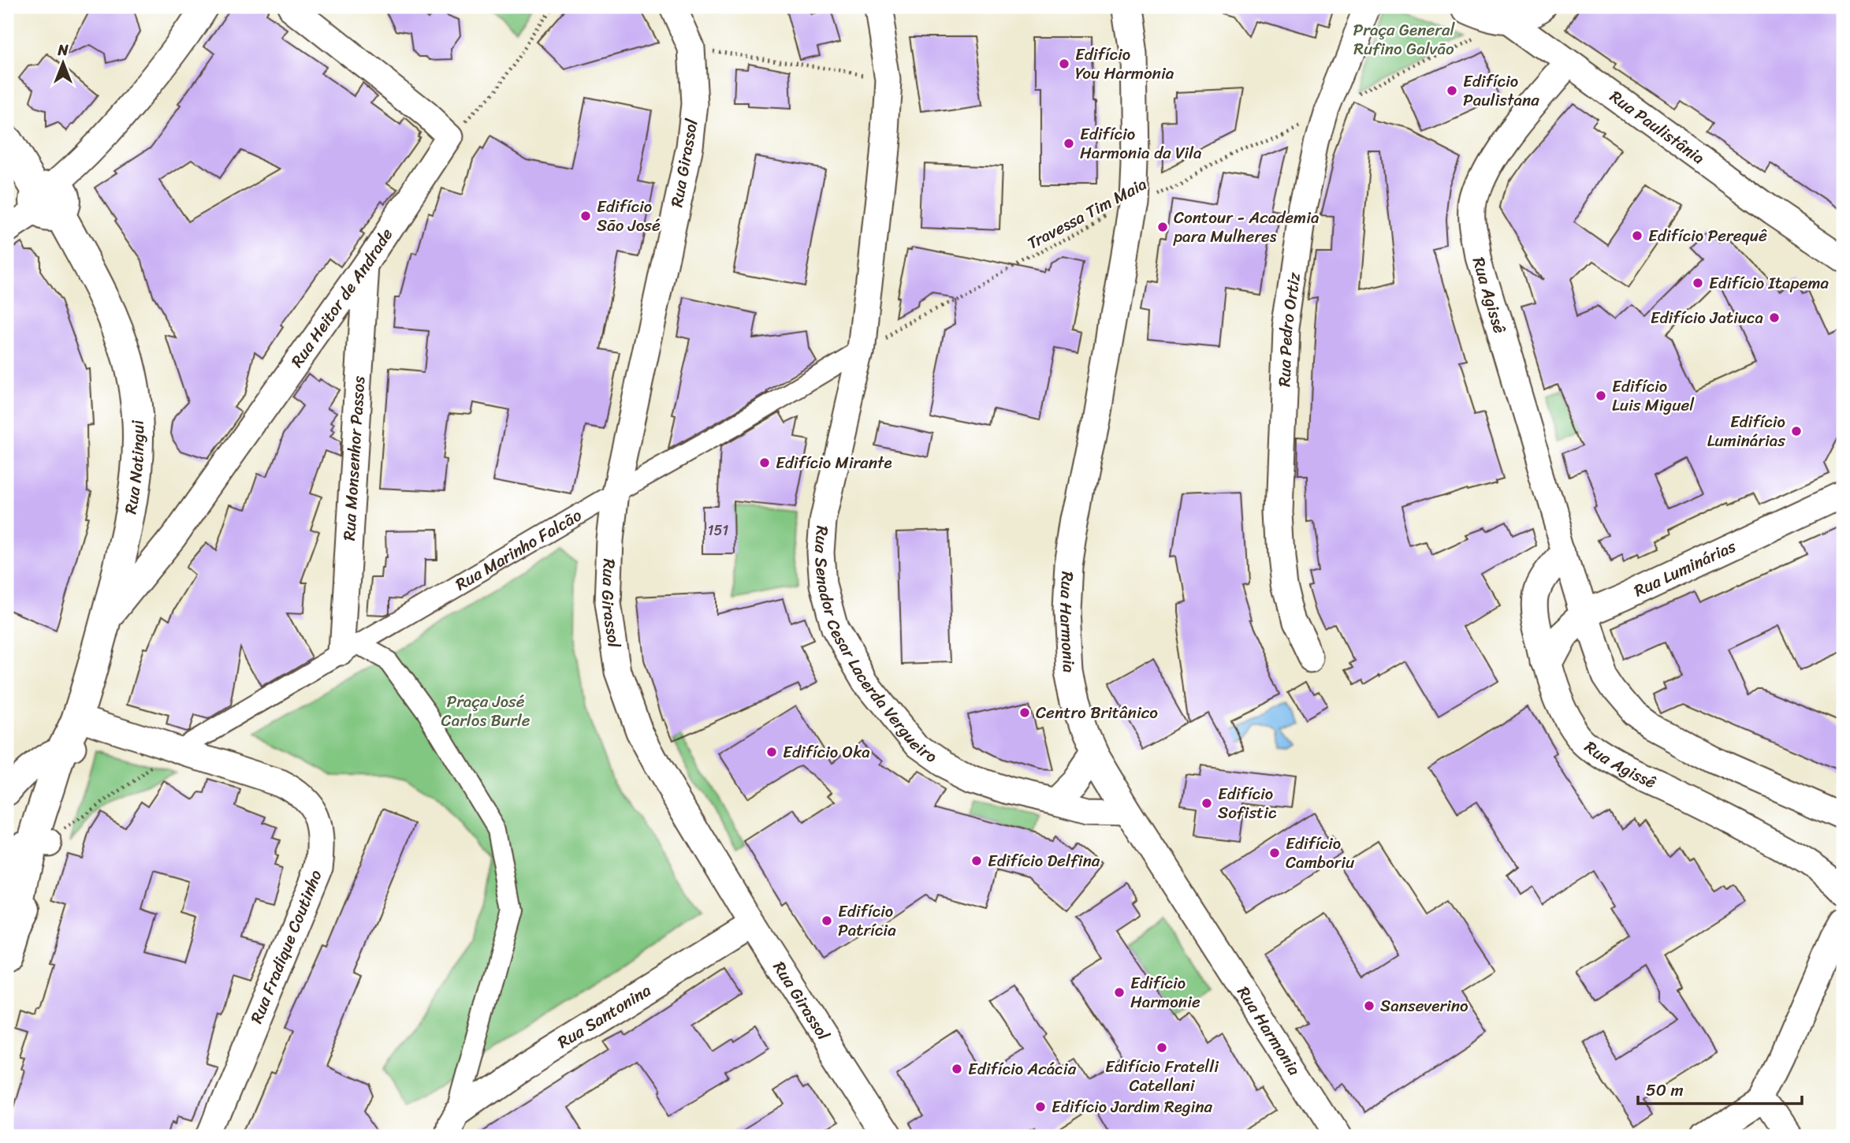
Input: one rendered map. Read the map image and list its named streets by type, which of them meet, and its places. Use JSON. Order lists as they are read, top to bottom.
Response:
{
  "streets": {
    "street": [
      "Rua Paulistânia",
      "Rua Girassol",
      "Rua Agissê",
      "Rua Heitor de Andrade",
      "Rua Pedro Ortiz",
      "Rua Monsenhor Passos",
      "Rua Natingui",
      "Rua Marinho Falcão",
      "Rua Luminárias",
      "Rua Harmonia",
      "Rua Senador Cesar Lacerda Vergueiro",
      "Rua Fradique Coutinho",
      "Rua Santonina"
    ],
    "path": ["Travessa Tim Maia"]
  },
  "crossings": [
    ["Rua Paulistânia", "Travessa Tim Maia"],
    ["Rua Paulistânia", "Rua Agissê"],
    ["Rua Girassol", "Rua Marinho Falcão"],
    ["Rua Girassol", "Rua Santonina"],
    ["Travessa Tim Maia", "Rua Pedro Ortiz"],
    ["Travessa Tim Maia", "Rua Marinho Falcão"],
    ["Travessa Tim Maia", "Rua Harmonia"],
    ["Travessa Tim Maia", "Rua Senador Cesar Lacerda Vergueiro"],
    ["Rua Agissê", "Rua Luminárias"],
    ["Rua Heitor de Andrade", "Rua Monsenhor Passos"],
    ["Rua Heitor de Andrade", "Rua Natingui"],
    ["Rua Monsenhor Passos", "Rua Marinho Falcão"],
    ["Rua Natingui", "Rua Fradique Coutinho"],
    ["Rua Marinho Falcão", "Rua Senador Cesar Lacerda Vergueiro"],
    ["Rua Marinho Falcão", "Rua Fradique Coutinho"],
    ["Rua Harmonia", "Rua Senador Cesar Lacerda Vergueiro"]
  ],
  "parks": ["Praça General Rufino Galvão", "Praça José Carlos Burle"],
  "places": [
    "Edifício You Harmonia",
    "Edifício Paulistana",
    "Edifício Harmonia da Vila",
    "Edifício São José",
    "Contour - Academia para Mulheres",
    "Edifício Perequê",
    "Edifício Itapema",
    "Edifício Jatiuca",
    "Edifício Luis Miguel",
    "Edifício Luminárias",
    "Edifício Mirante",
    "Centro Britânico",
    "Edifício Oka",
    "Edifício Sofistic",
    "Edifício Camboriu",
    "Edifício Delfina",
    "Edifício Patrícia",
    "Edifício Harmonie",
    "Sanseverino",
    "Edifício Fratelli Catellani",
    "Edifício Acácia",
    "Edifício Jardim Regina"
  ],
  "house_numbers": ["151"],
  "scale_bar": "50 m",
  "north": "top"
}
